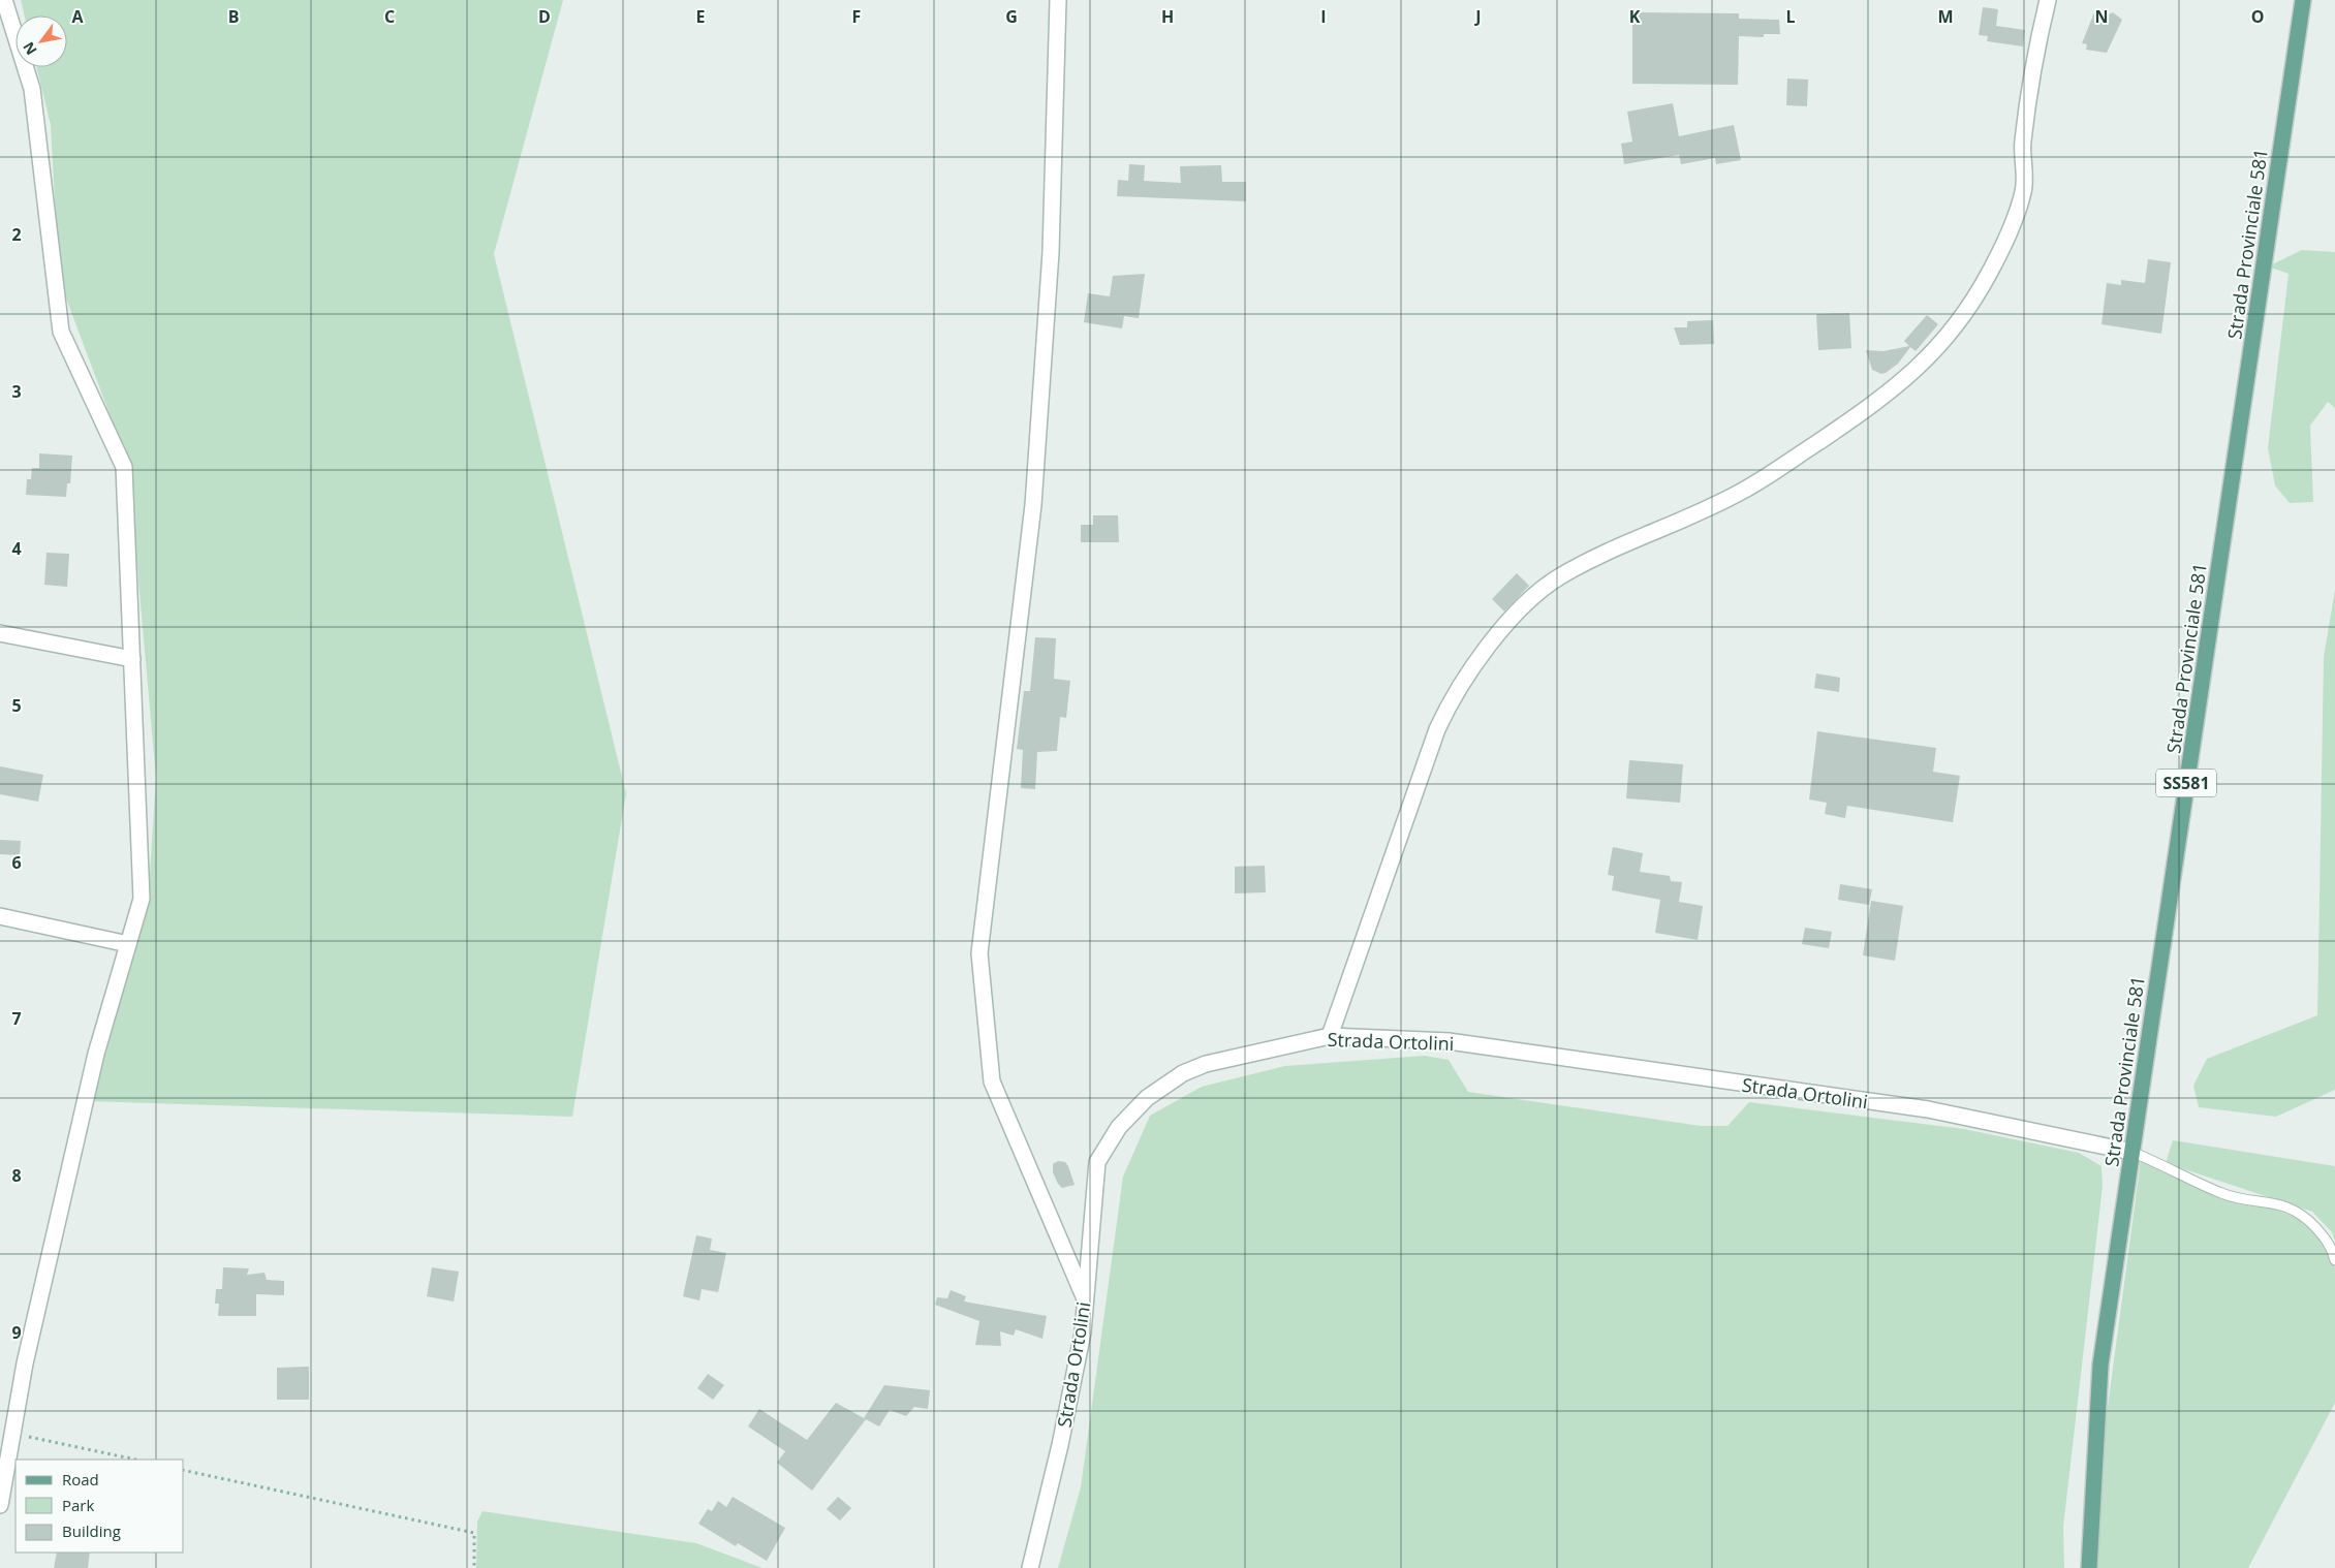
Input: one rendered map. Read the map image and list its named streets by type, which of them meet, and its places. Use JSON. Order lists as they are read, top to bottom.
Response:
{
  "streets": {
    "main road": ["Strada Provinciale 581", "SS581"],
    "street": ["Strada Ortolini"]
  },
  "crossings": [
    ["Strada Provinciale 581", "Strada Ortolini"]
  ],
  "legend": ["Road", "Park", "Building"],
  "north": "bottom left",
  "grid": {
    "columns": [
      "A",
      "B",
      "C",
      "D",
      "E",
      "F",
      "G",
      "H",
      "I",
      "J",
      "K",
      "L",
      "M",
      "N",
      "O"
    ],
    "rows": [
      "2",
      "3",
      "4",
      "5",
      "6",
      "7",
      "8",
      "9"
    ]
  }
}
